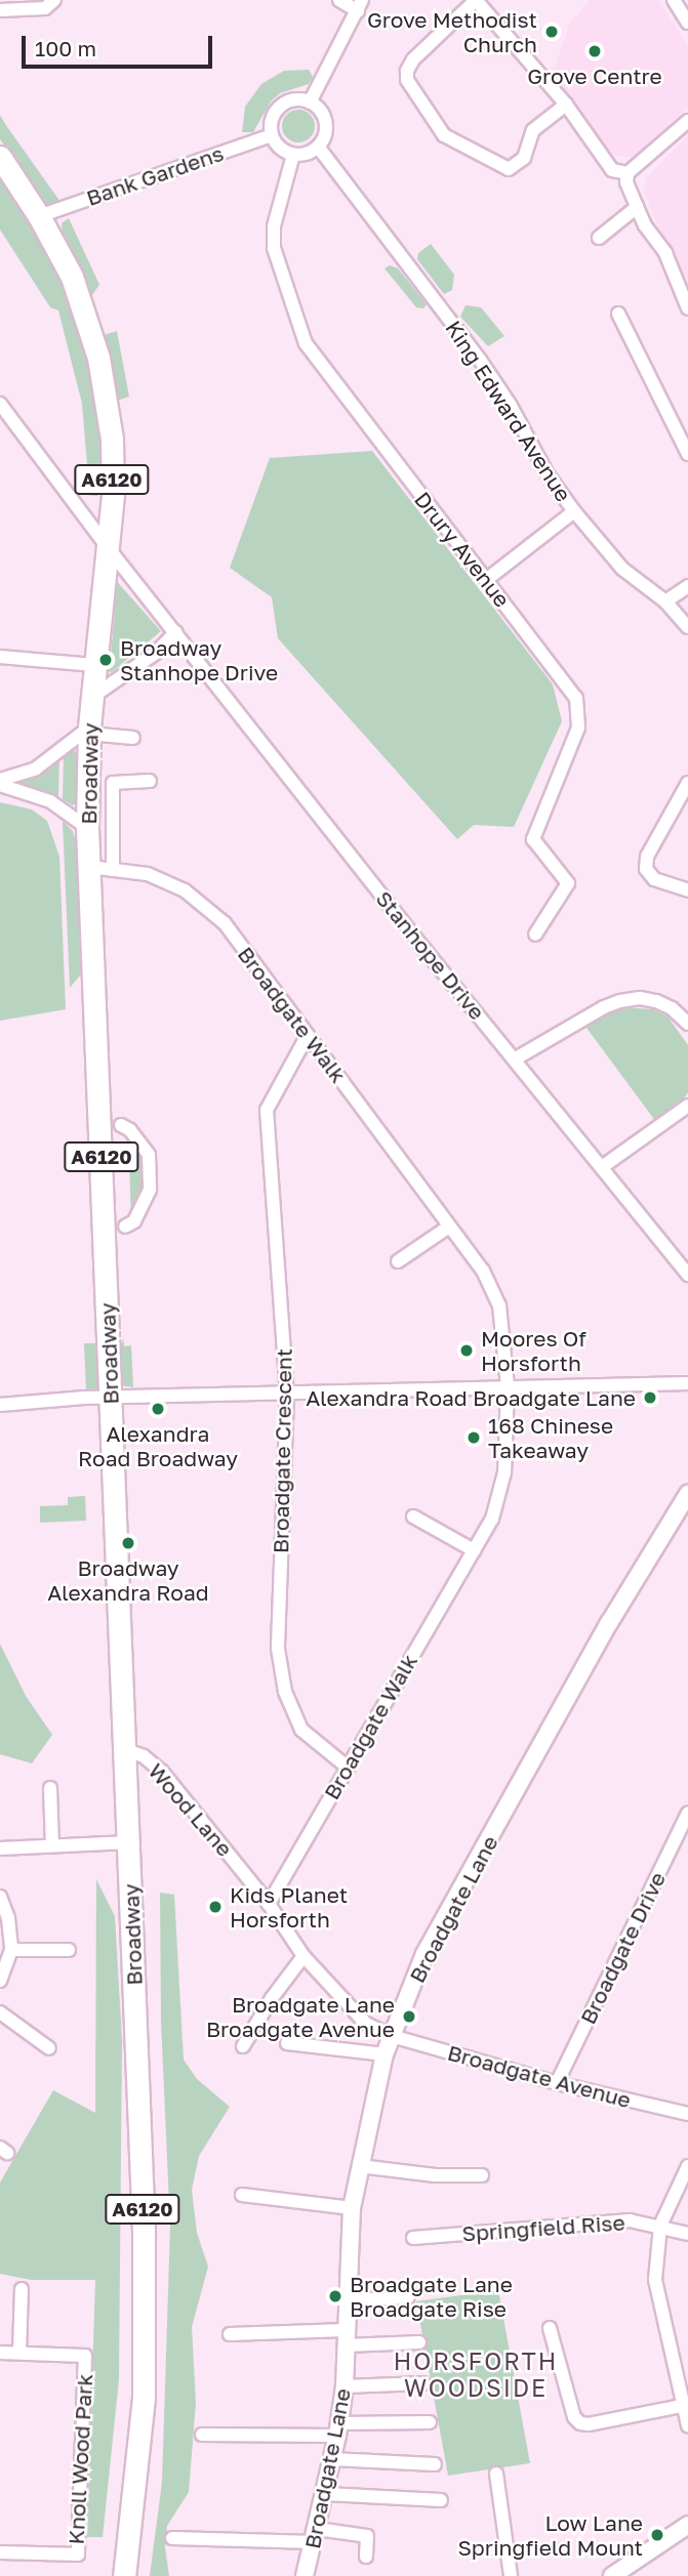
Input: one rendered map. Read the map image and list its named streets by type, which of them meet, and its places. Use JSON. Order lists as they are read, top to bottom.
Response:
{
  "streets": {
    "highway": ["A6120", "Broadway"],
    "street": [
      "Bank Gardens",
      "King Edward Avenue",
      "Drury Avenue",
      "Stanhope Drive",
      "Broadgate Walk",
      "Broadgate Crescent",
      "Wood Lane",
      "Broadgate Lane",
      "Broadgate Drive",
      "Broadgate Avenue",
      "Springfield Rise",
      "Knoll Wood Park"
    ]
  },
  "crossings": [
    ["Bank Gardens", "King Edward Avenue"],
    ["Bank Gardens", "Drury Avenue"],
    ["Bank Gardens", "Broadway"],
    ["King Edward Avenue", "Drury Avenue"],
    ["Broadway", "Stanhope Drive"],
    ["Broadway", "Broadgate Walk"],
    ["Broadway", "Wood Lane"],
    ["Broadgate Walk", "Broadgate Crescent"],
    ["Broadgate Walk", "Wood Lane"],
    ["Wood Lane", "Broadgate Lane"],
    ["Wood Lane", "Broadgate Avenue"],
    ["Broadgate Lane", "Broadgate Avenue"],
    ["Broadgate Drive", "Broadgate Avenue"]
  ],
  "districts": ["HORSFORTH WOODSIDE"],
  "places": [
    "Grove Methodist Church",
    "Grove Centre",
    "Broadway Stanhope Drive",
    "Moores Of Horsforth",
    "Alexandra Road Broadgate Lane",
    "Alexandra Road Broadway",
    "168 Chinese Takeaway",
    "Broadway Alexandra Road",
    "Kids Planet Horsforth",
    "Broadgate Lane Broadgate Avenue",
    "Broadgate Lane Broadgate Rise",
    "Low Lane Springfield Mount"
  ],
  "scale_bar": "100 m"
}
